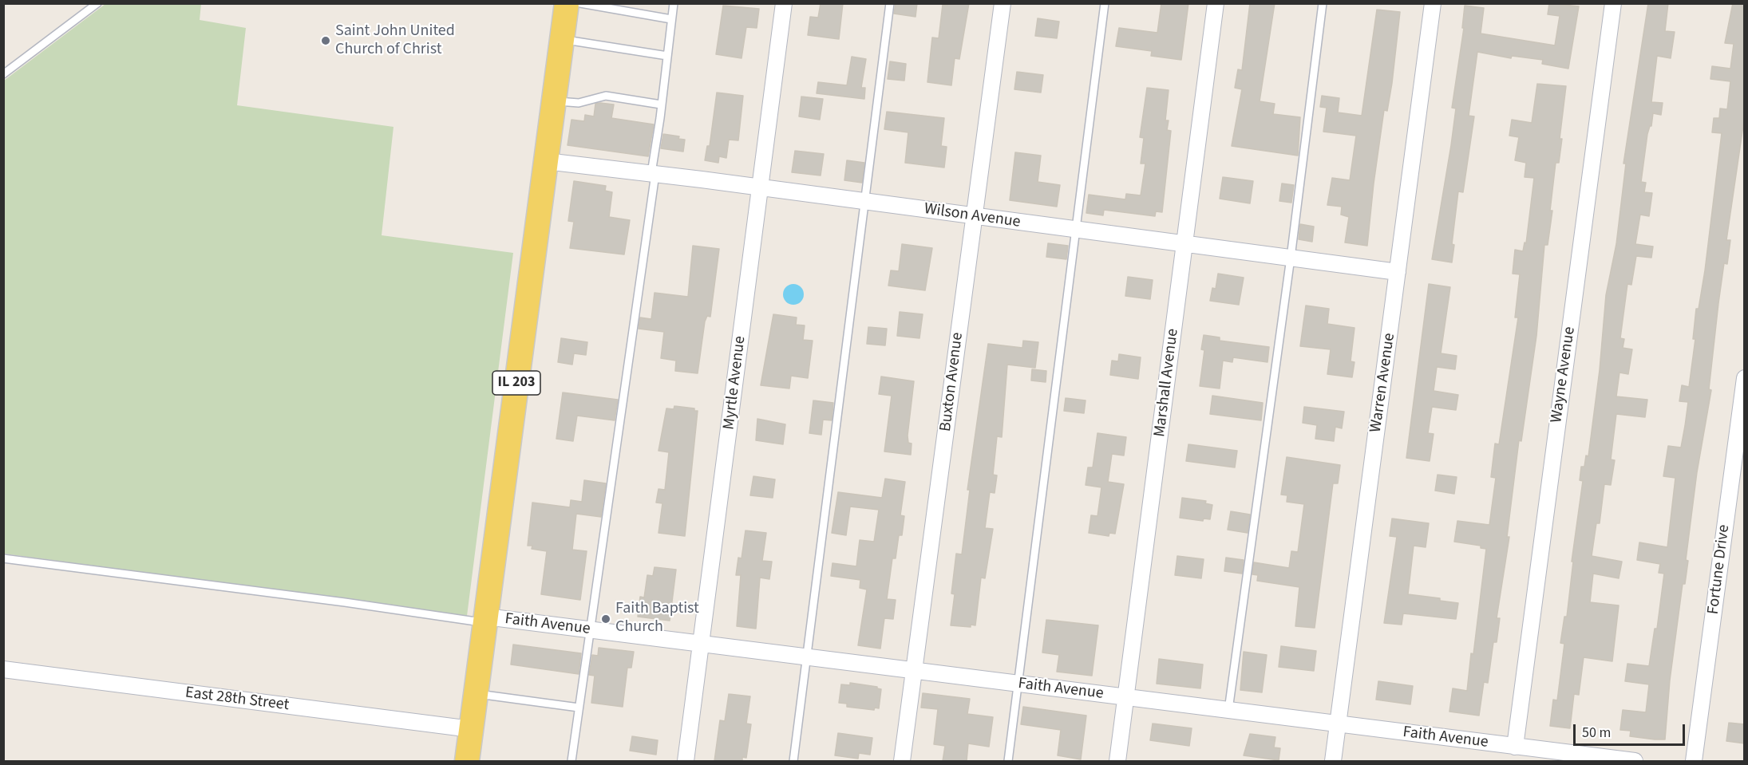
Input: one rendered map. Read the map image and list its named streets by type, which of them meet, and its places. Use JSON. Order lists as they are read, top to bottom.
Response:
{
  "streets": {
    "main road": ["IL 203"],
    "street": [
      "Wilson Avenue",
      "Wayne Avenue",
      "Buxton Avenue",
      "Myrtle Avenue",
      "Marshall Avenue",
      "Warren Avenue",
      "Fortune Drive",
      "Faith Avenue",
      "East 28th Street"
    ]
  },
  "crossings": [
    ["Wilson Avenue", "Buxton Avenue"],
    ["Wilson Avenue", "IL 203"],
    ["Wilson Avenue", "Myrtle Avenue"],
    ["Wilson Avenue", "Marshall Avenue"],
    ["Wilson Avenue", "Warren Avenue"],
    ["Wayne Avenue", "Faith Avenue"],
    ["Buxton Avenue", "Faith Avenue"],
    ["IL 203", "Faith Avenue"],
    ["IL 203", "East 28th Street"],
    ["Myrtle Avenue", "Faith Avenue"],
    ["Marshall Avenue", "Faith Avenue"],
    ["Warren Avenue", "Faith Avenue"]
  ],
  "places": ["Saint John United Church of Christ", "Faith Baptist Church"],
  "scale_bar": "50 m"
}
